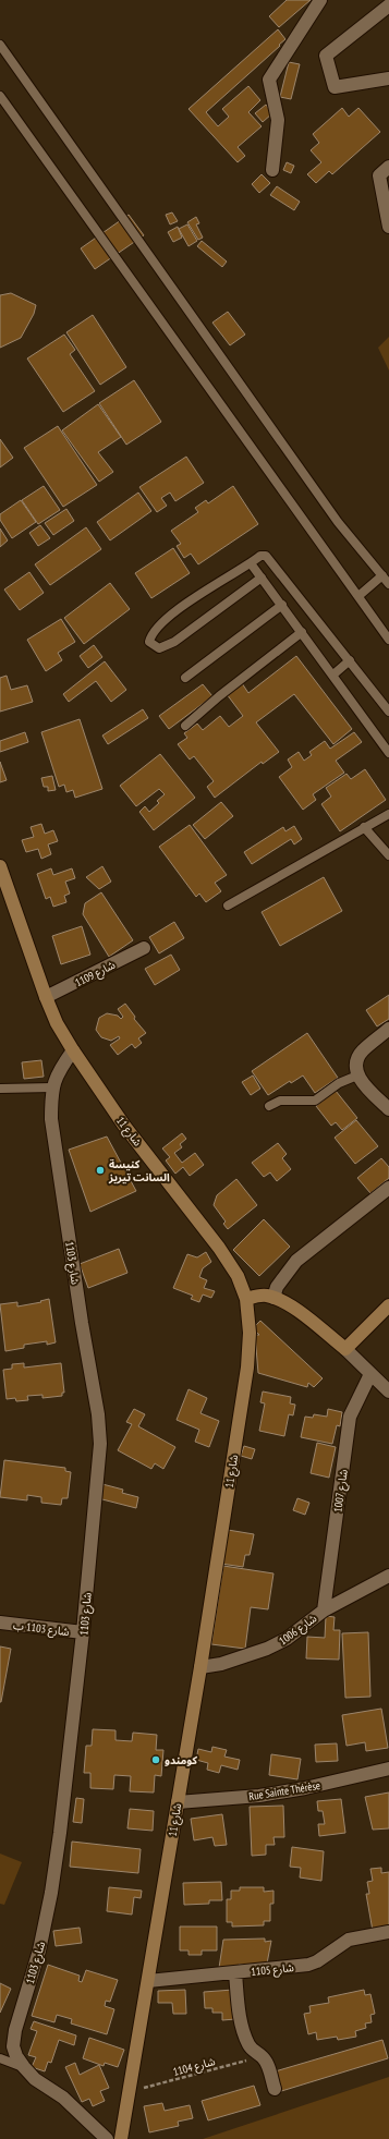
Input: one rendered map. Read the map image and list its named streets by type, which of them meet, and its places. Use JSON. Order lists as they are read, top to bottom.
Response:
{
  "streets": {
    "street": [
      "شارع 1109",
      "شارع 11",
      "شارع 1103",
      "شارع 1007",
      "شارع 1103 ب",
      "شارع 1006",
      "Rue Sainte Thérèse",
      "شارع 1105"
    ],
    "path": ["شارع 1104"]
  },
  "crossings": [
    ["شارع 1109", "شارع 11"],
    ["شارع 11", "شارع 1103"],
    ["شارع 11", "شارع 1006"],
    ["شارع 11", "Rue Sainte Thérèse"],
    ["شارع 11", "شارع 1105"],
    ["شارع 11", "شارع 1104"],
    ["شارع 1103", "شارع 1103 ب"],
    ["شارع 1007", "شارع 1006"]
  ],
  "places": ["كنيسة السانت تيريز", "كومندو"]
}
